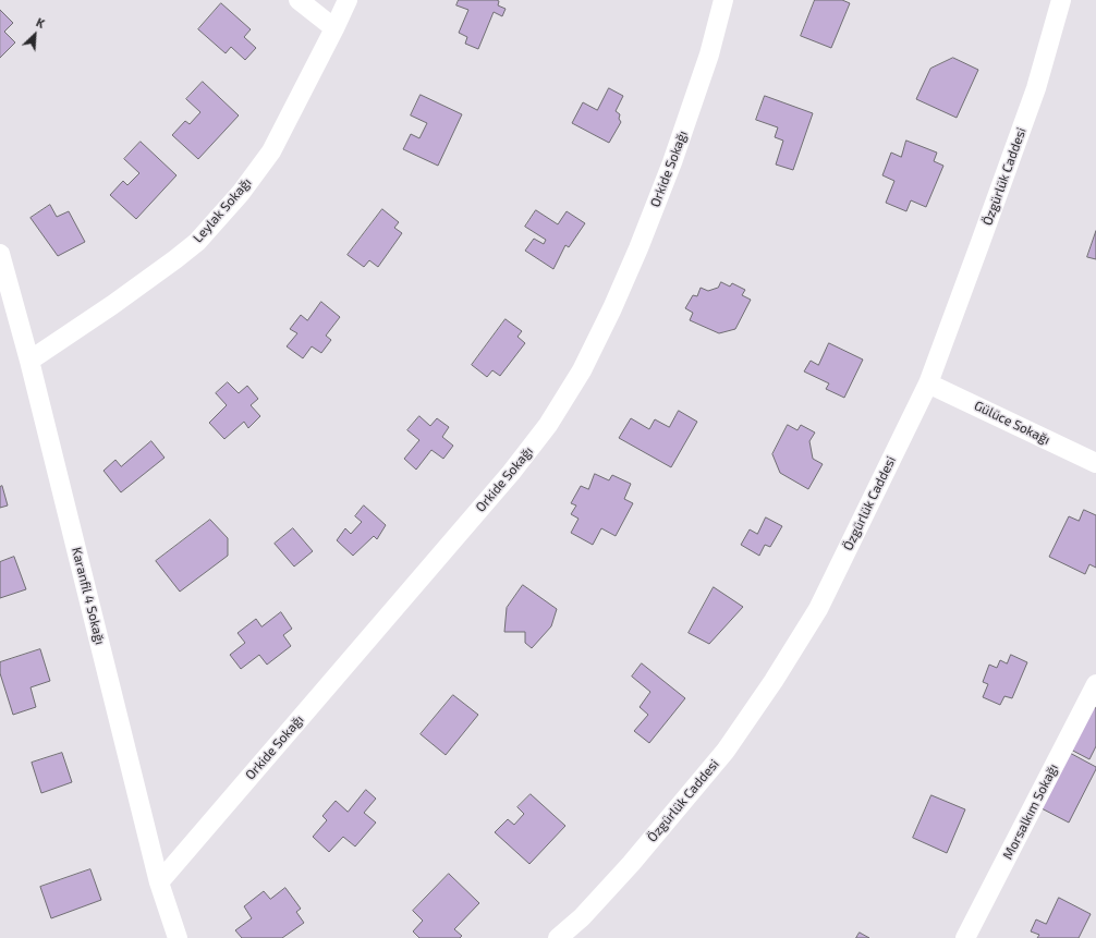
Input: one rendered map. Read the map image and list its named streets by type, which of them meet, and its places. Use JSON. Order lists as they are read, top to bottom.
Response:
{
  "streets": {
    "street": [
      "Orkide Sokağı",
      "Özgürlük Caddesi",
      "Leylak Sokağı",
      "Gülüce Sokağı",
      "Karanfil 4 Sokağı",
      "Morsalkım Sokağı"
    ]
  },
  "crossings": [
    ["Orkide Sokağı", "Karanfil 4 Sokağı"],
    ["Özgürlük Caddesi", "Gülüce Sokağı"],
    ["Leylak Sokağı", "Karanfil 4 Sokağı"]
  ],
  "north": "top right"
}
